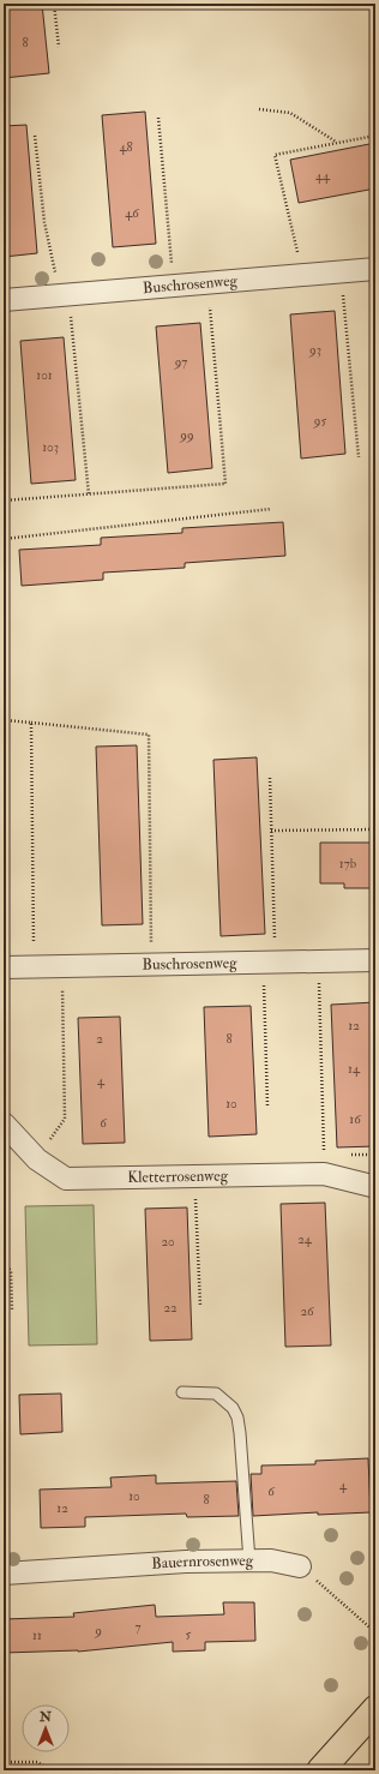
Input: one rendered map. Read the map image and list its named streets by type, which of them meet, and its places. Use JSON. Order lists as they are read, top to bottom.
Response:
{
  "streets": {
    "street": ["Buschrosenweg", "Kletterrosenweg", "Bauernrosenweg"]
  },
  "house_numbers": [
    "8",
    "48",
    "44",
    "46",
    "93",
    "97",
    "101",
    "95",
    "99",
    "103",
    "17b",
    "12",
    "2",
    "8",
    "14",
    "4",
    "10",
    "16",
    "6",
    "24",
    "20",
    "22",
    "26",
    "4",
    "6",
    "10",
    "8",
    "12",
    "7",
    "9",
    "5",
    "11"
  ],
  "north": "top"
}
